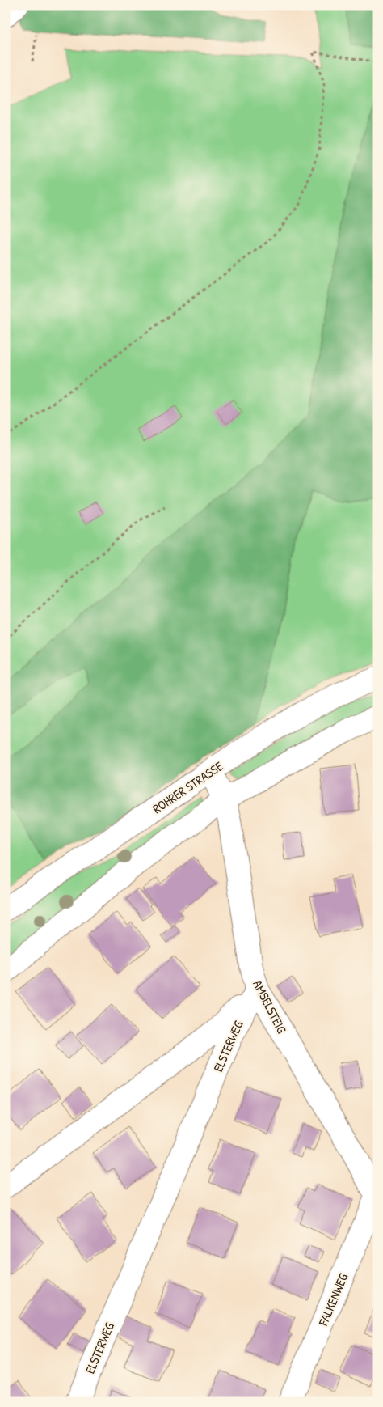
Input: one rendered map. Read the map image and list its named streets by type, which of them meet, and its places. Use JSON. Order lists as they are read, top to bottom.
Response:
{
  "streets": {
    "street": [
      "ROHRER STRASSE",
      "AMSELSTEIG",
      "ELSTERWEG",
      "FALKENWEG"
    ]
  },
  "crossings": [
    ["ROHRER STRASSE", "AMSELSTEIG"],
    ["AMSELSTEIG", "ELSTERWEG"],
    ["AMSELSTEIG", "FALKENWEG"]
  ]
}
